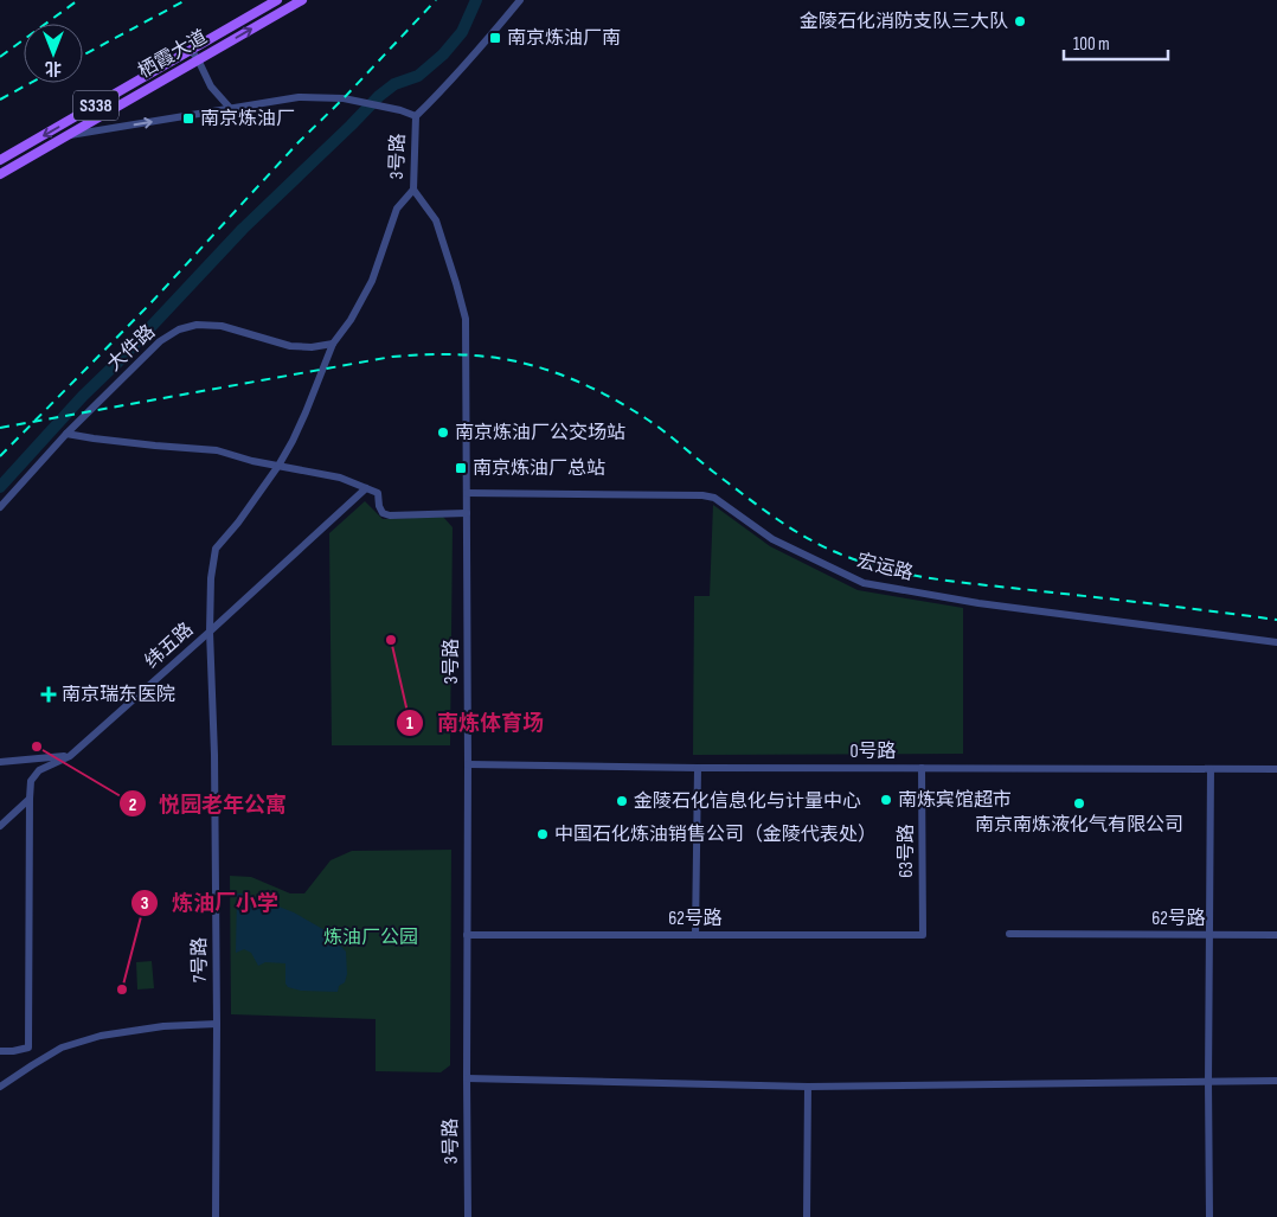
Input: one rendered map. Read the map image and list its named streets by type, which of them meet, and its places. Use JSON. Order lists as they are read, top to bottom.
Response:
{
  "streets": {
    "main road": ["栖霞大道", "S338"],
    "street": [
      "3号路",
      "大件路",
      "宏运路",
      "纬五路",
      "0号路",
      "63号路",
      "62号路",
      "7号路"
    ]
  },
  "crossings": [
    ["3号路", "宏运路"],
    ["3号路", "0号路"],
    ["3号路", "62号路"],
    ["3号路", "7号路"],
    ["大件路", "7号路"],
    ["纬五路", "7号路"],
    ["0号路", "63号路"],
    ["63号路", "62号路"]
  ],
  "parks": ["炼油厂公园"],
  "places": {
    "other": [
      "金陵石化消防支队三大队",
      "南京炼油厂公交场站",
      "南炼体育场",
      "悦园老年公寓",
      "南炼宾馆超市",
      "金陵石化信息化与计量中心",
      "南京南炼液化气有限公司",
      "中国石化炼油销售公司（金陵代表处）",
      "炼油厂小学"
    ],
    "transit": ["南京炼油厂南", "南京炼油厂", "南京炼油厂总站"],
    "health": ["南京瑞东医院"]
  },
  "scale_bar": "100 m",
  "north": "bottom"
}
